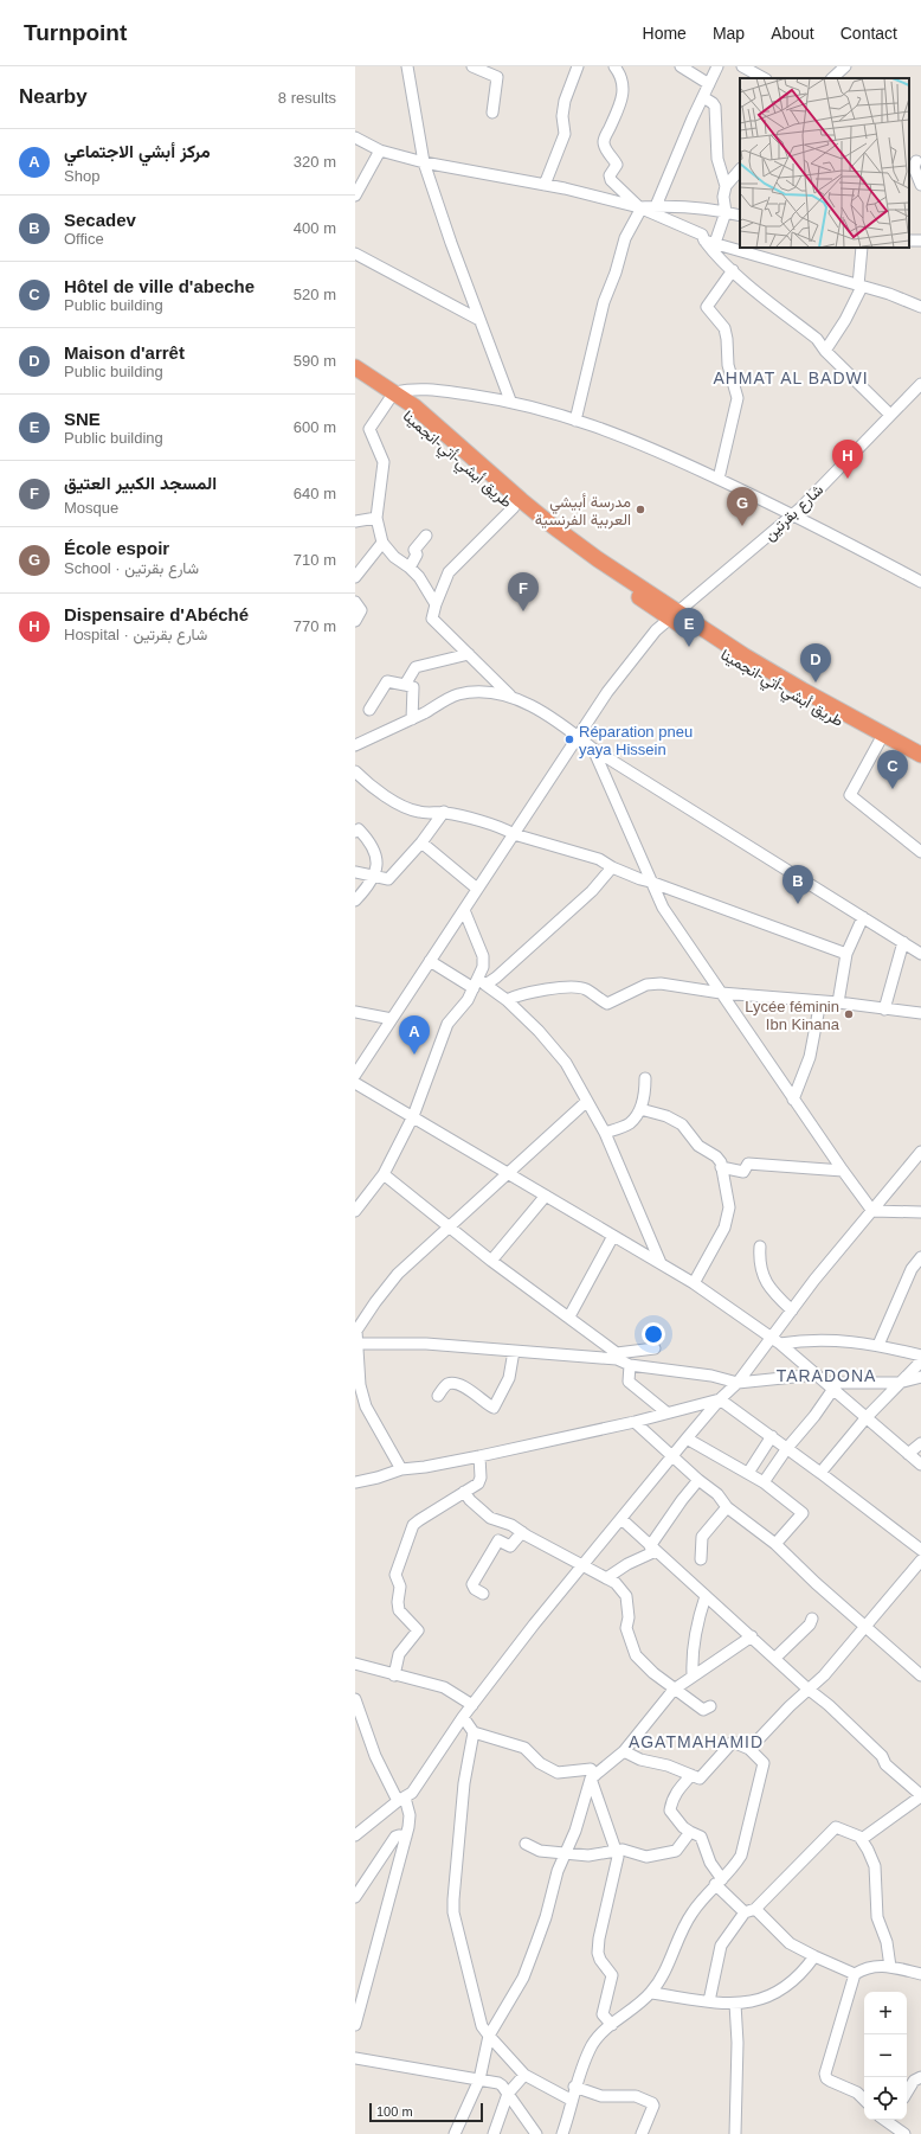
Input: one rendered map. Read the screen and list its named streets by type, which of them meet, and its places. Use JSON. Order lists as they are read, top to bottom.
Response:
{
  "streets": {
    "highway": ["طريق أبشي-أتي-انجمينا"],
    "street": ["شارع بقرتين"]
  },
  "crossings": [
    ["طريق أبشي-أتي-انجمينا", "شارع بقرتين"]
  ],
  "districts": ["AHMAT AL BADWI", "TARADONA", "AGATMAHAMID"],
  "places": ["مدرسة أبيشي العربية الفرنسية", "Réparation pneu yaya Hissein", "Lycée féminin Ibn Kinana"],
  "scale_bar": "100 m",
  "page": {
    "header": "Turnpoint",
    "nav": [
      "Home",
      "Map",
      "About",
      "Contact"
    ],
    "heading": ["Nearby", "8 results"],
    "list": [
      {
        "mark": "A",
        "name": "مركز أبشي الاجتماعي",
        "note": "Shop",
        "value": "320 m"
      },
      {
        "mark": "B",
        "name": "Secadev",
        "note": "Office",
        "value": "400 m"
      },
      {
        "mark": "C",
        "name": "Hôtel de ville d'abeche",
        "note": "Public building",
        "value": "520 m"
      },
      {
        "mark": "D",
        "name": "Maison d'arrêt",
        "note": "Public building",
        "value": "590 m"
      },
      {
        "mark": "E",
        "name": "SNE",
        "note": "Public building",
        "value": "600 m"
      },
      {
        "mark": "F",
        "name": "المسجد الكبير العتيق",
        "note": "Mosque",
        "value": "640 m"
      },
      {
        "mark": "G",
        "name": "École espoir",
        "note": "School · شارع بقرتين",
        "value": "710 m"
      },
      {
        "mark": "H",
        "name": "Dispensaire d'Abéché",
        "note": "Hospital · شارع بقرتين",
        "value": "770 m"
      }
    ],
    "pins": [
      "H",
      "G",
      "F",
      "E",
      "D",
      "C",
      "B",
      "A"
    ],
    "map_buttons": ["+", "−"],
    "scale": "100 m"
  }
}
